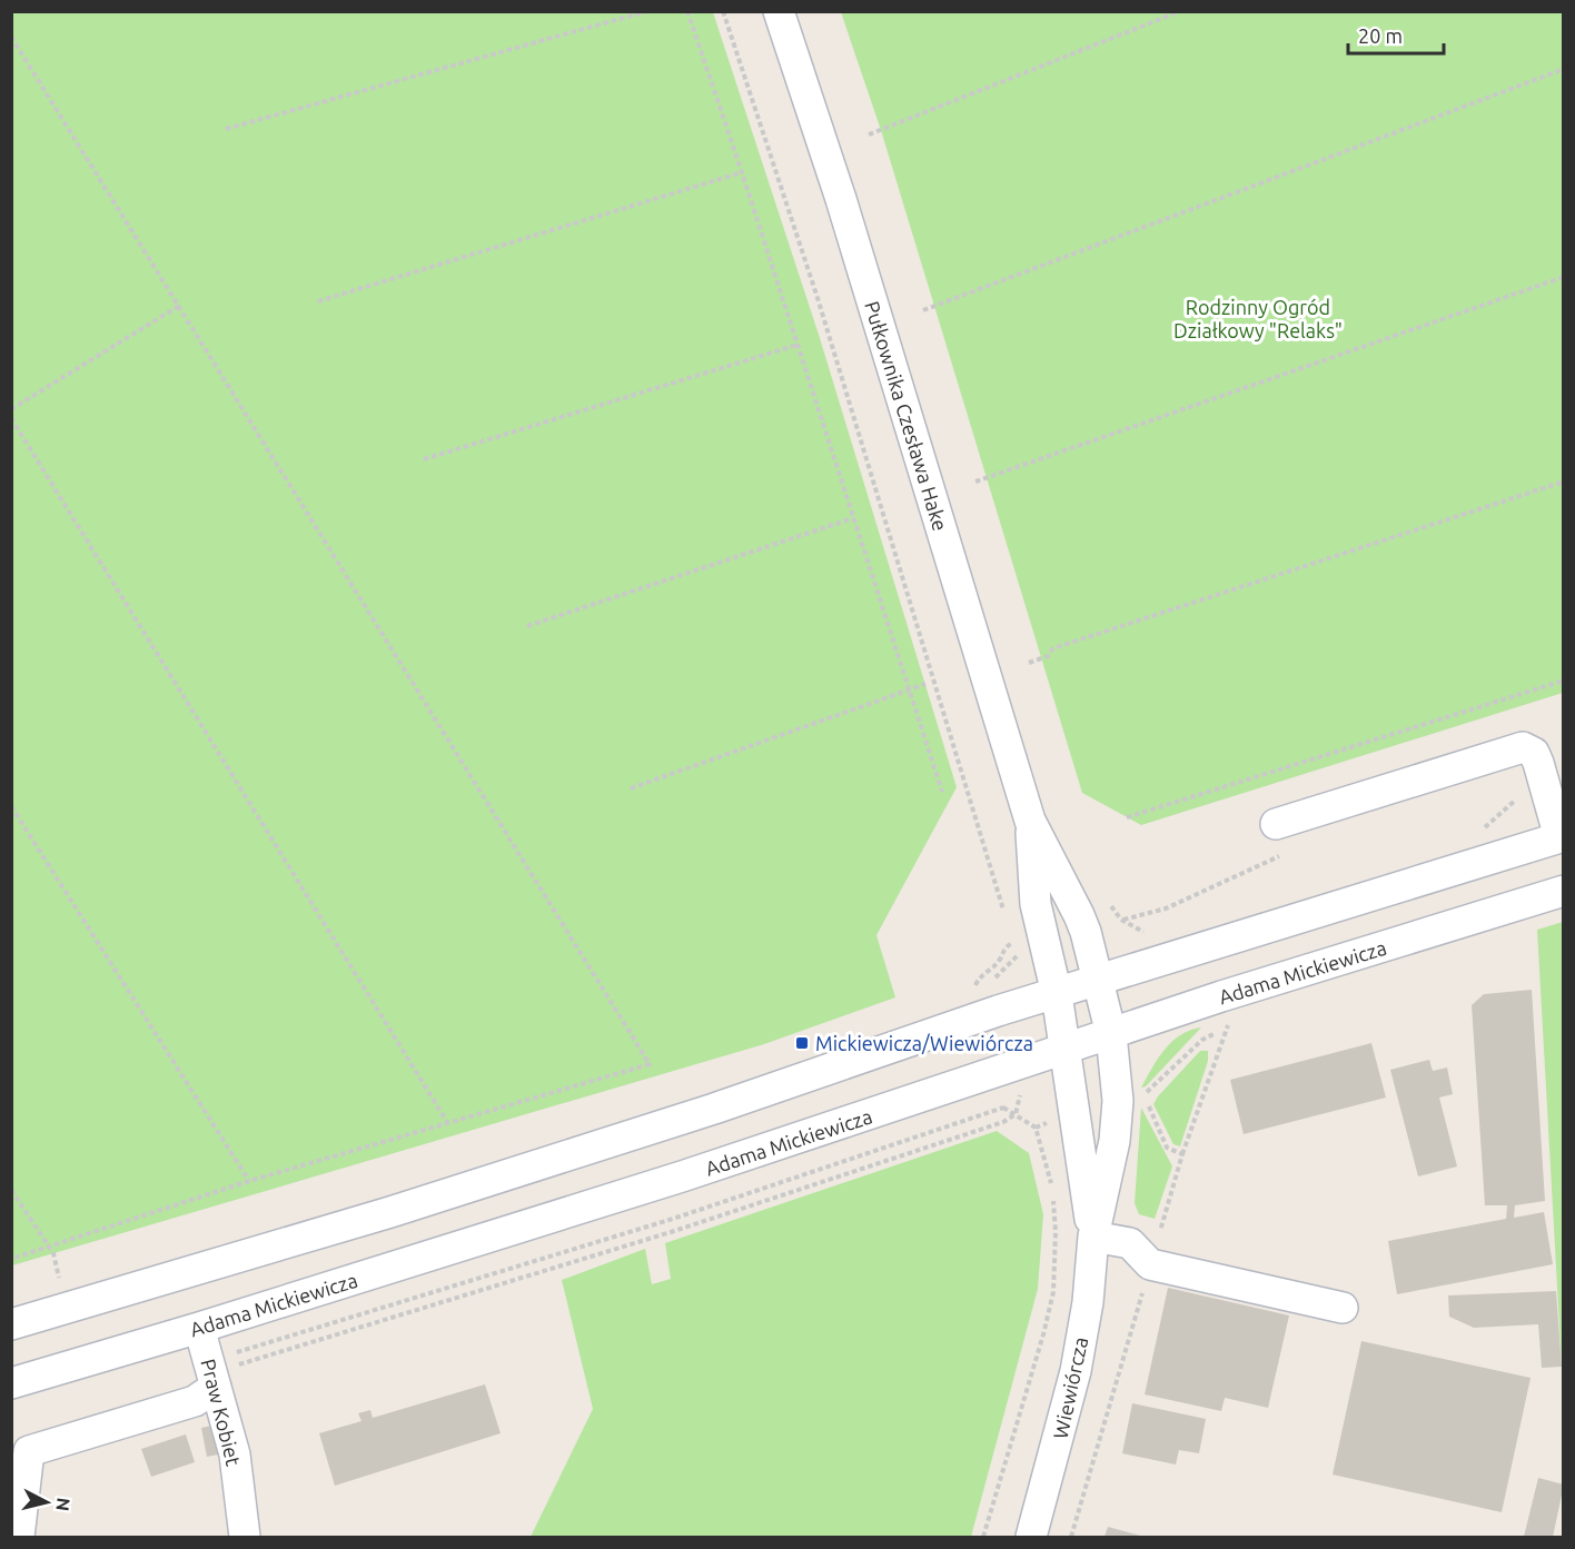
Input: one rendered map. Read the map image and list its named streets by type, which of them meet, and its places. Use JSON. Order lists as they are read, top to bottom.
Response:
{
  "streets": {
    "street": [
      "Pułkownika Czesława Hake",
      "Adama Mickiewicza",
      "Wiewiórcza",
      "Praw Kobiet"
    ]
  },
  "crossings": [
    ["Pułkownika Czesława Hake", "Adama Mickiewicza"],
    ["Pułkownika Czesława Hake", "Wiewiórcza"],
    ["Adama Mickiewicza", "Wiewiórcza"],
    ["Adama Mickiewicza", "Praw Kobiet"]
  ],
  "parks": ["Rodzinny Ogród Działkowy \"Relaks\""],
  "places": {
    "transit": ["Mickiewicza/Wiewiórcza"]
  },
  "scale_bar": "20 m",
  "north": "right"
}
